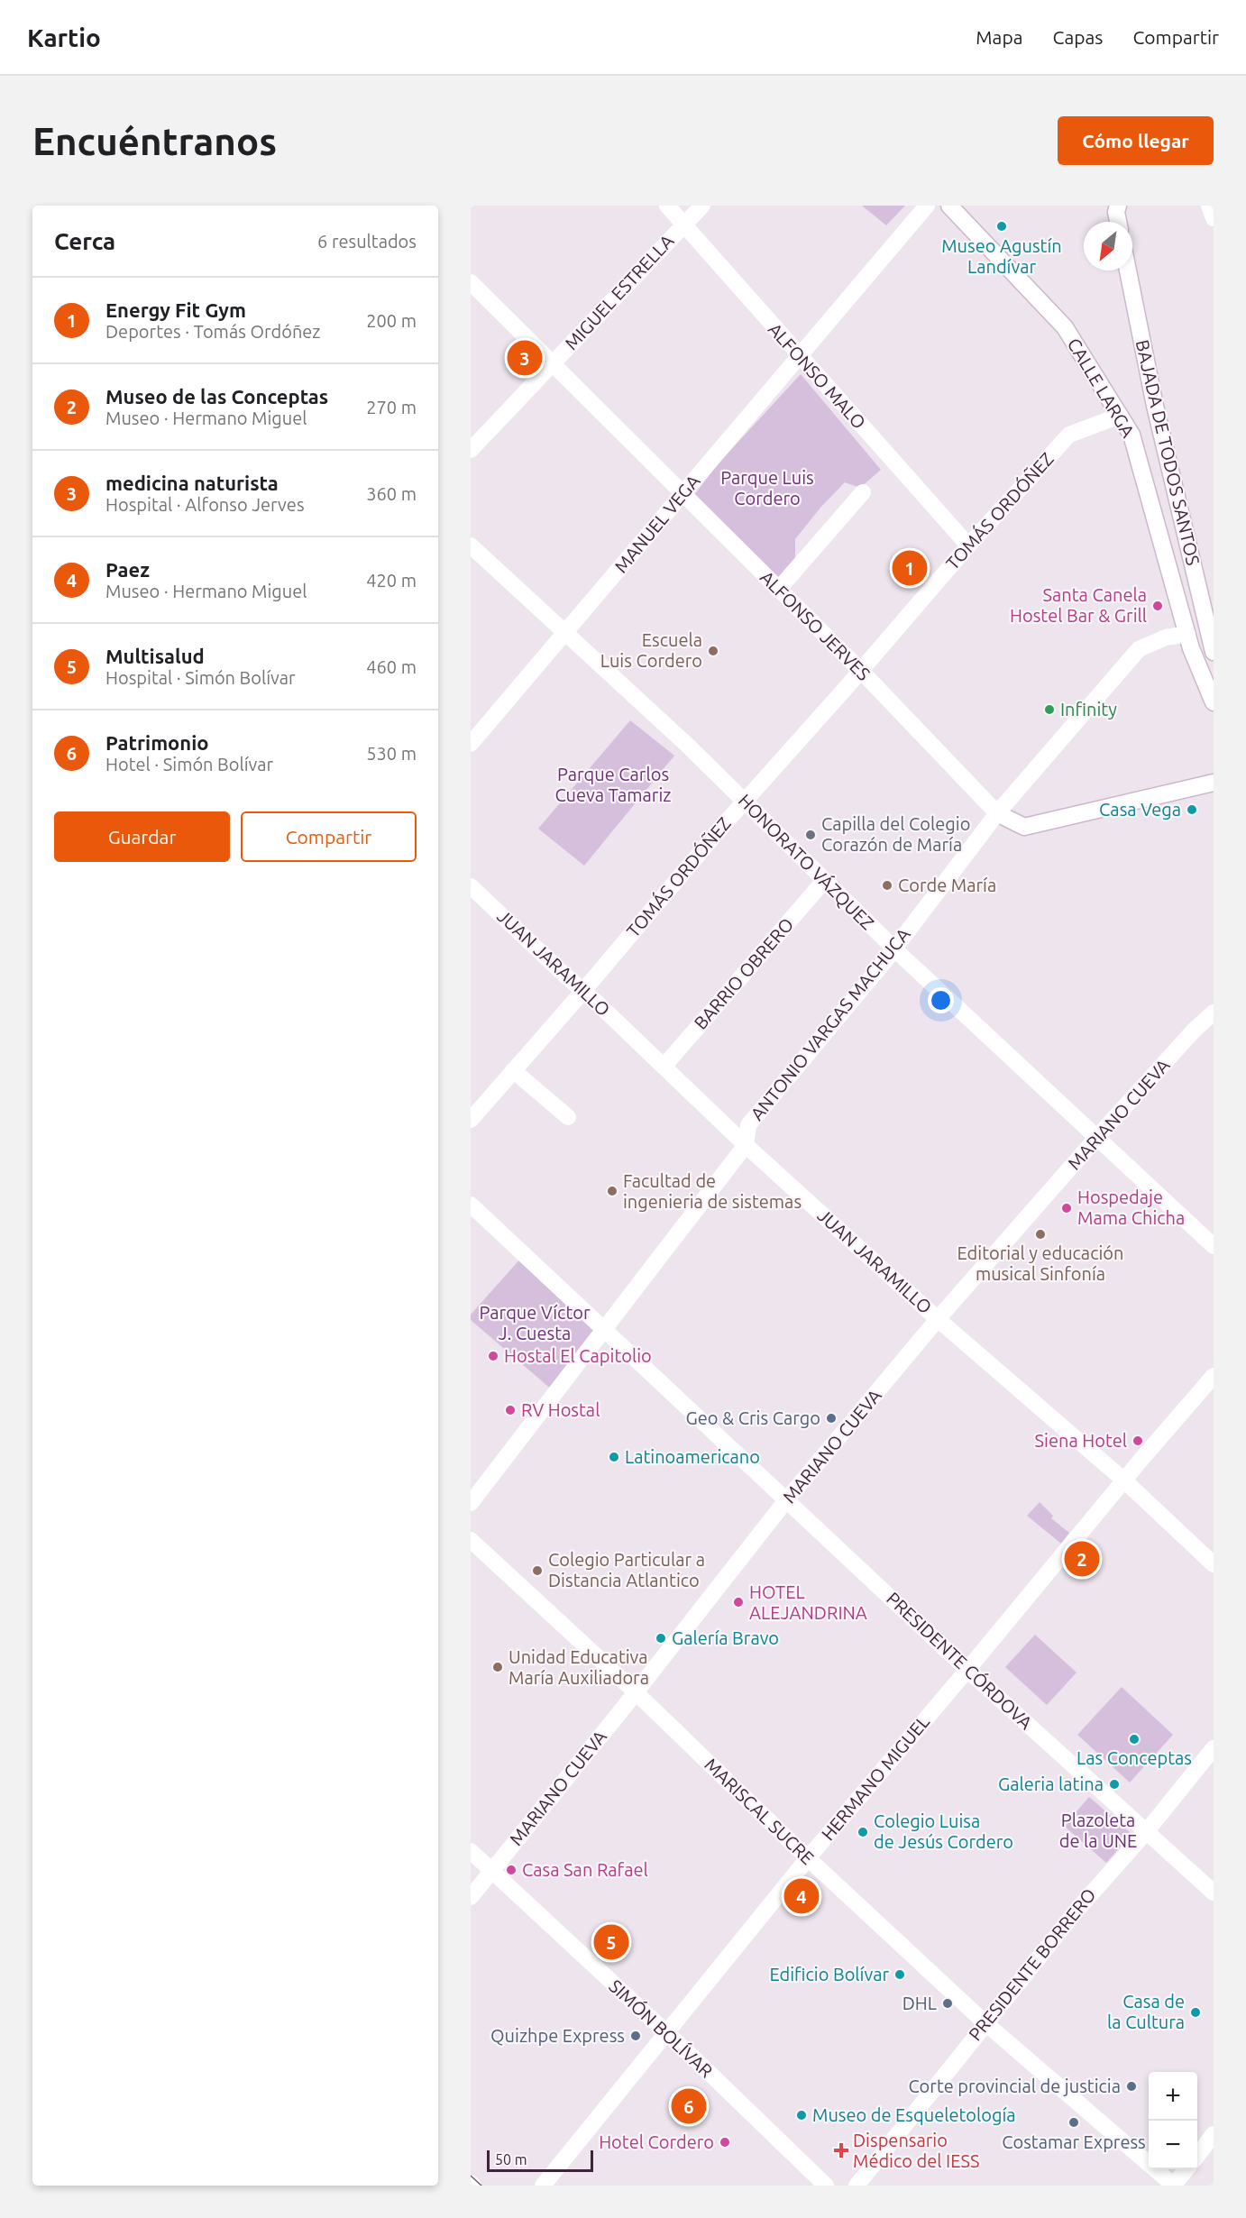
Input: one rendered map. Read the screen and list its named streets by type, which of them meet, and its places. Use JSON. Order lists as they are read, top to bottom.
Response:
{
  "streets": {
    "street": [
      "MIGUEL ESTRELLA",
      "ALFONSO MALO",
      "CALLE LARGA",
      "BAJADA DE TODOS SANTOS",
      "TOMÁS ORDÓÑEZ",
      "MANUEL VEGA",
      "ALFONSO JERVES",
      "HONORATO VÁZQUEZ",
      "JUAN JARAMILLO",
      "BARRIO OBRERO",
      "ANTONIO VARGAS MACHUCA",
      "MARIANO CUEVA",
      "PRESIDENTE CÓRDOVA",
      "HERMANO MIGUEL",
      "MARISCAL SUCRE",
      "PRESIDENTE BORRERO",
      "SIMÓN BOLÍVAR"
    ]
  },
  "crossings": [
    ["MIGUEL ESTRELLA", "ALFONSO MALO"],
    ["MIGUEL ESTRELLA", "ALFONSO JERVES"],
    ["ALFONSO MALO", "TOMÁS ORDÓÑEZ"],
    ["ALFONSO MALO", "MANUEL VEGA"],
    ["CALLE LARGA", "TOMÁS ORDÓÑEZ"],
    ["CALLE LARGA", "ANTONIO VARGAS MACHUCA"],
    ["TOMÁS ORDÓÑEZ", "ALFONSO JERVES"],
    ["TOMÁS ORDÓÑEZ", "HONORATO VÁZQUEZ"],
    ["TOMÁS ORDÓÑEZ", "JUAN JARAMILLO"],
    ["MANUEL VEGA", "ALFONSO JERVES"],
    ["MANUEL VEGA", "HONORATO VÁZQUEZ"],
    ["ALFONSO JERVES", "ANTONIO VARGAS MACHUCA"],
    ["HONORATO VÁZQUEZ", "BARRIO OBRERO"],
    ["HONORATO VÁZQUEZ", "ANTONIO VARGAS MACHUCA"],
    ["HONORATO VÁZQUEZ", "MARIANO CUEVA"],
    ["JUAN JARAMILLO", "BARRIO OBRERO"],
    ["JUAN JARAMILLO", "ANTONIO VARGAS MACHUCA"],
    ["JUAN JARAMILLO", "MARIANO CUEVA"],
    ["JUAN JARAMILLO", "HERMANO MIGUEL"],
    ["ANTONIO VARGAS MACHUCA", "PRESIDENTE CÓRDOVA"],
    ["MARIANO CUEVA", "PRESIDENTE CÓRDOVA"],
    ["MARIANO CUEVA", "MARISCAL SUCRE"],
    ["MARIANO CUEVA", "SIMÓN BOLÍVAR"],
    ["PRESIDENTE CÓRDOVA", "HERMANO MIGUEL"],
    ["PRESIDENTE CÓRDOVA", "PRESIDENTE BORRERO"],
    ["HERMANO MIGUEL", "MARISCAL SUCRE"],
    ["HERMANO MIGUEL", "SIMÓN BOLÍVAR"],
    ["MARISCAL SUCRE", "PRESIDENTE BORRERO"]
  ],
  "parks": [
    "Parque Luis Cordero",
    "Parque Carlos Cueva Tamariz",
    "Parque Víctor J. Cuesta",
    "Plazoleta de la UNE"
  ],
  "places": {
    "other": [
      "Museo Agustín Landívar",
      "Santa Canela Hostel Bar & Grill",
      "Escuela Luis Cordero",
      "Infinity",
      "Casa Vega",
      "Capilla del Colegio Corazón de María",
      "Corde María",
      "Facultad de ingenieria de sistemas",
      "Hospedaje Mama Chicha",
      "Editorial y educación musical Sinfonía",
      "Hostal El Capitolio",
      "RV Hostal",
      "Geo & Cris Cargo",
      "Siena Hotel",
      "Latinoamericano",
      "Colegio Particular a Distancia Atlantico",
      "HOTEL ALEJANDRINA",
      "Galería Bravo",
      "Unidad Educativa María Auxiliadora",
      "Las Conceptas",
      "Galeria latina",
      "Colegio Luisa de Jesús Cordero",
      "Casa San Rafael",
      "Edificio Bolívar",
      "DHL",
      "Casa de la Cultura",
      "Quizhpe Express",
      "Corte provincial de justicia",
      "Museo de Esqueletología",
      "Costamar Express",
      "Hotel Cordero"
    ],
    "health": ["Dispensario Médico del IESS"]
  },
  "scale_bar": "50 m",
  "north": "bottom left",
  "page": {
    "header": "Kartio",
    "nav": ["Mapa", "Capas", "Compartir"],
    "buttons": [
      "Cómo llegar",
      ["Guardar", "Compartir"]
    ],
    "title": "Encuéntranos",
    "heading": ["Cerca", "6 resultados"],
    "list": [
      {
        "mark": "1",
        "name": "Energy Fit Gym",
        "note": "Deportes · Tomás Ordóñez",
        "value": "200 m"
      },
      {
        "mark": "2",
        "name": "Museo de las Conceptas",
        "note": "Museo · Hermano Miguel",
        "value": "270 m"
      },
      {
        "mark": "3",
        "name": "medicina naturista",
        "note": "Hospital · Alfonso Jerves",
        "value": "360 m"
      },
      {
        "mark": "4",
        "name": "Paez",
        "note": "Museo · Hermano Miguel",
        "value": "420 m"
      },
      {
        "mark": "5",
        "name": "Multisalud",
        "note": "Hospital · Simón Bolívar",
        "value": "460 m"
      },
      {
        "mark": "6",
        "name": "Patrimonio",
        "note": "Hotel · Simón Bolívar",
        "value": "530 m"
      }
    ],
    "pins": [
      "3",
      "1",
      "2",
      "4",
      "5",
      "6"
    ],
    "map_buttons": ["+", "−"],
    "scale": "50 m"
  }
}
